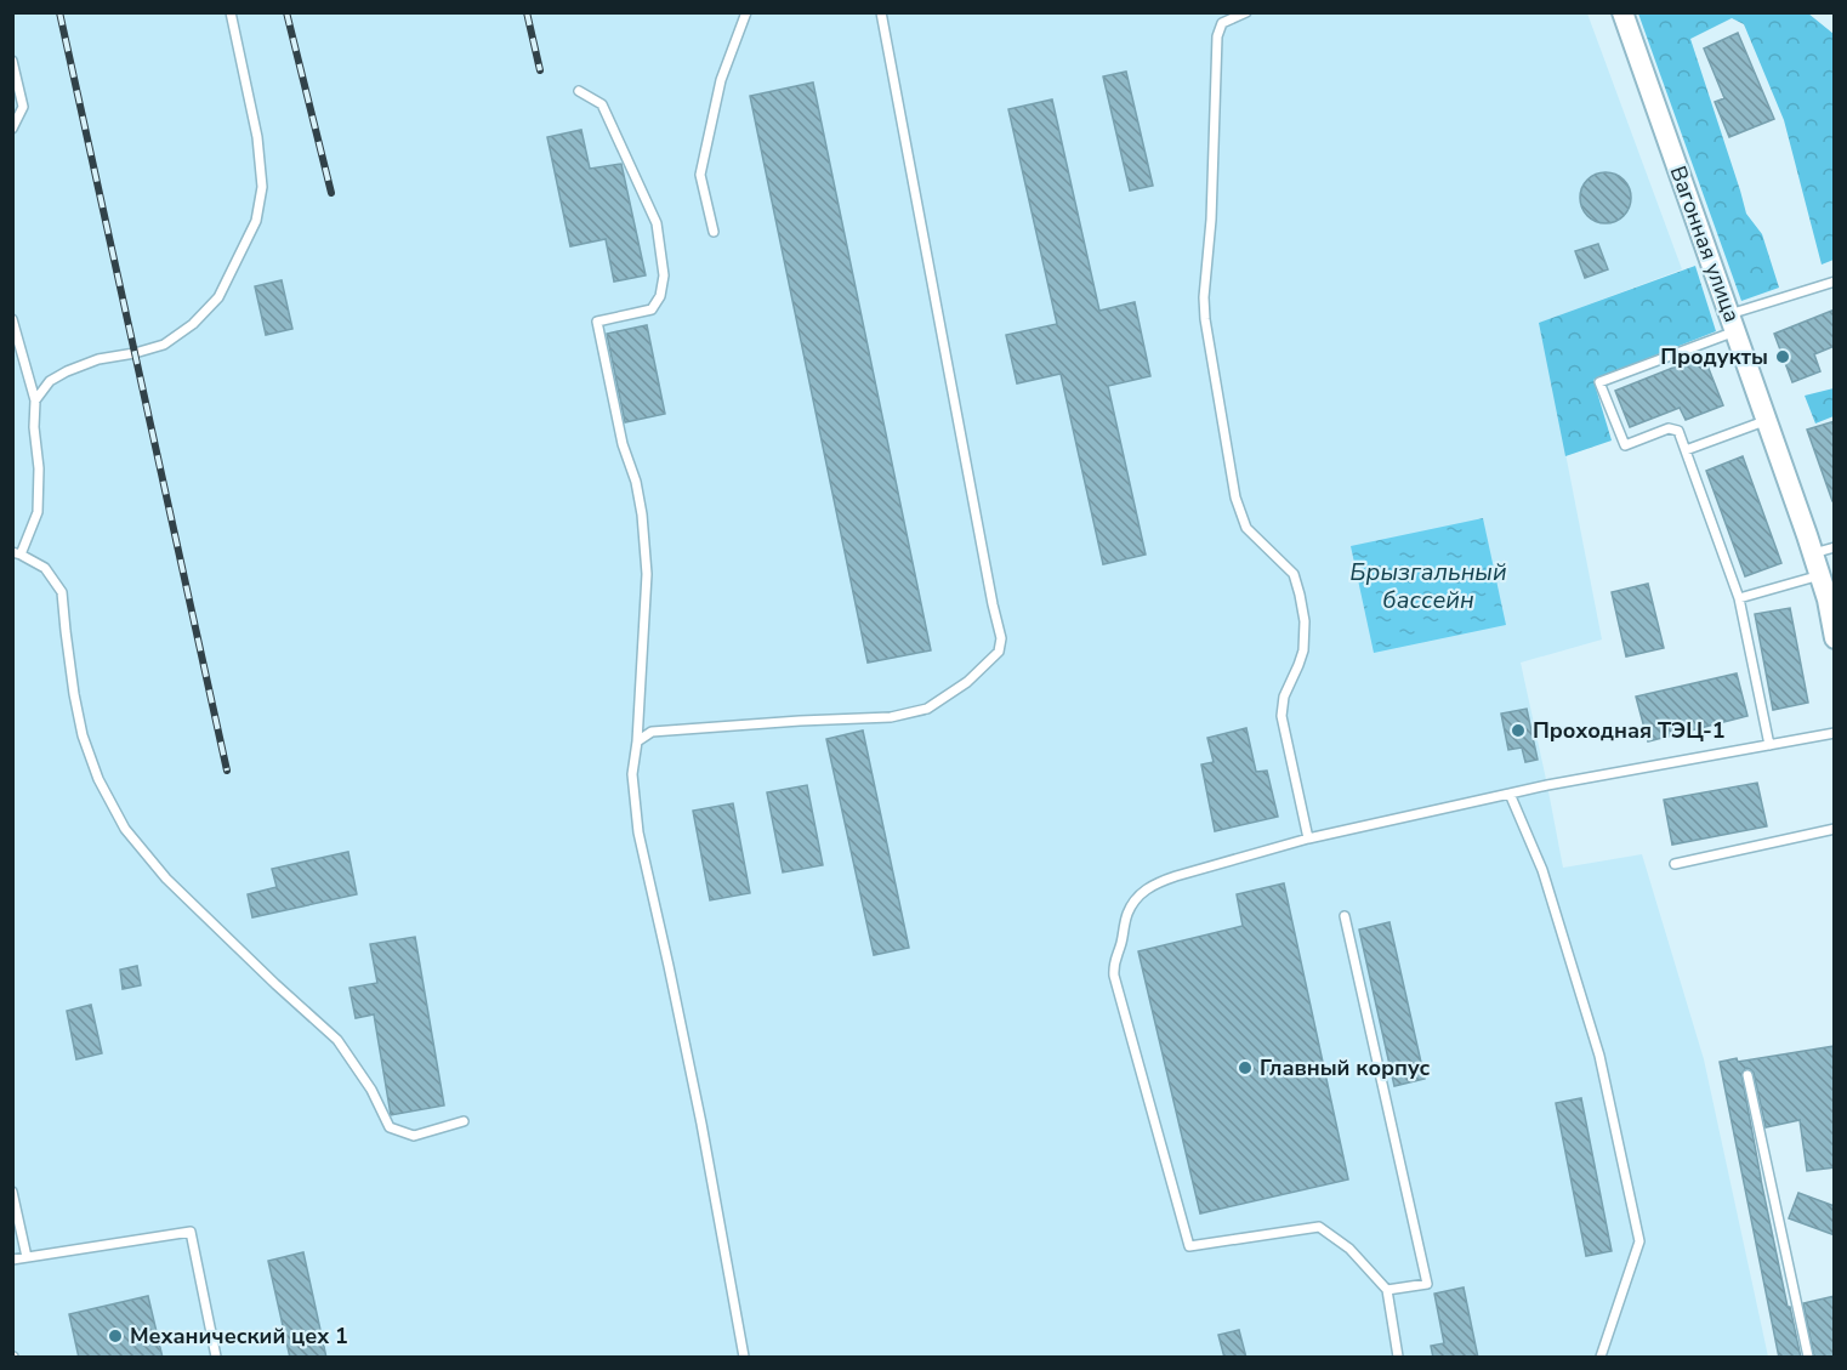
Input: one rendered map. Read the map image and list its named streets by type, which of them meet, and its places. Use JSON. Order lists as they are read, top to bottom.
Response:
{
  "streets": {
    "street": ["Вагонная улица"]
  },
  "water": ["Брызгальный бассейн"],
  "places": [
    "Продукты",
    "Проходная ТЭЦ-1",
    "Главный корпус",
    "Механический цех 1"
  ]
}
